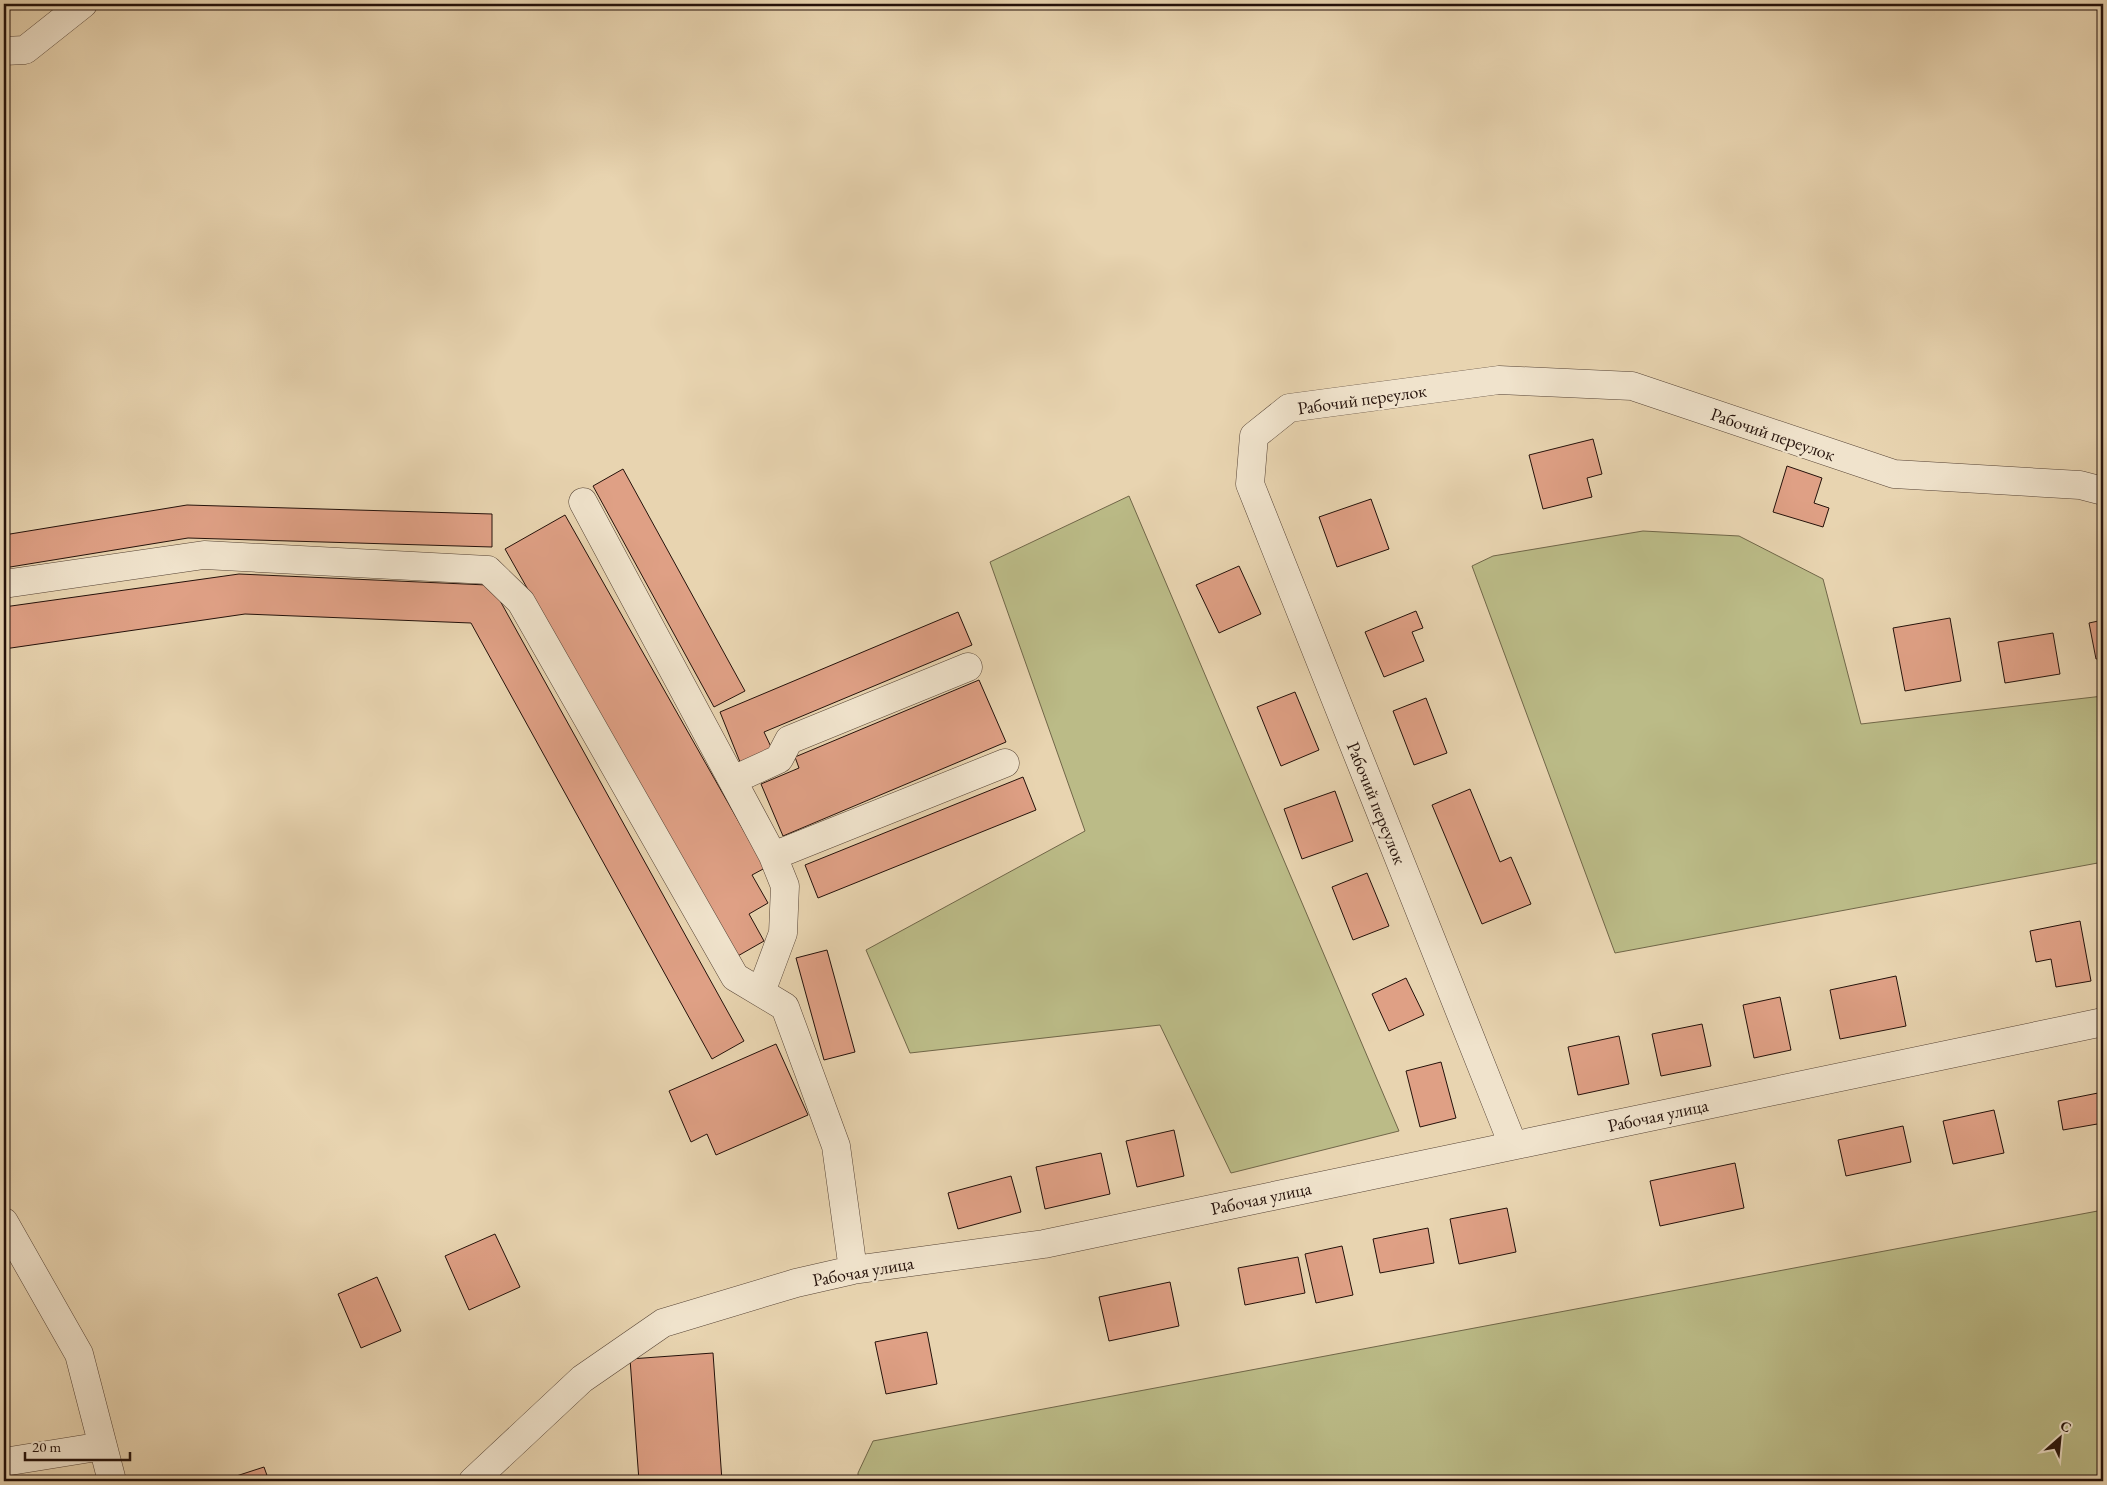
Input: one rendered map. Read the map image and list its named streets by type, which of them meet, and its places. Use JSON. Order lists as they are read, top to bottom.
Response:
{
  "streets": {
    "street": ["Рабочий переулок", "Рабочая улица"]
  },
  "crossings": [
    ["Рабочий переулок", "Рабочая улица"]
  ],
  "scale_bar": "20 m",
  "north": "top right"
}
